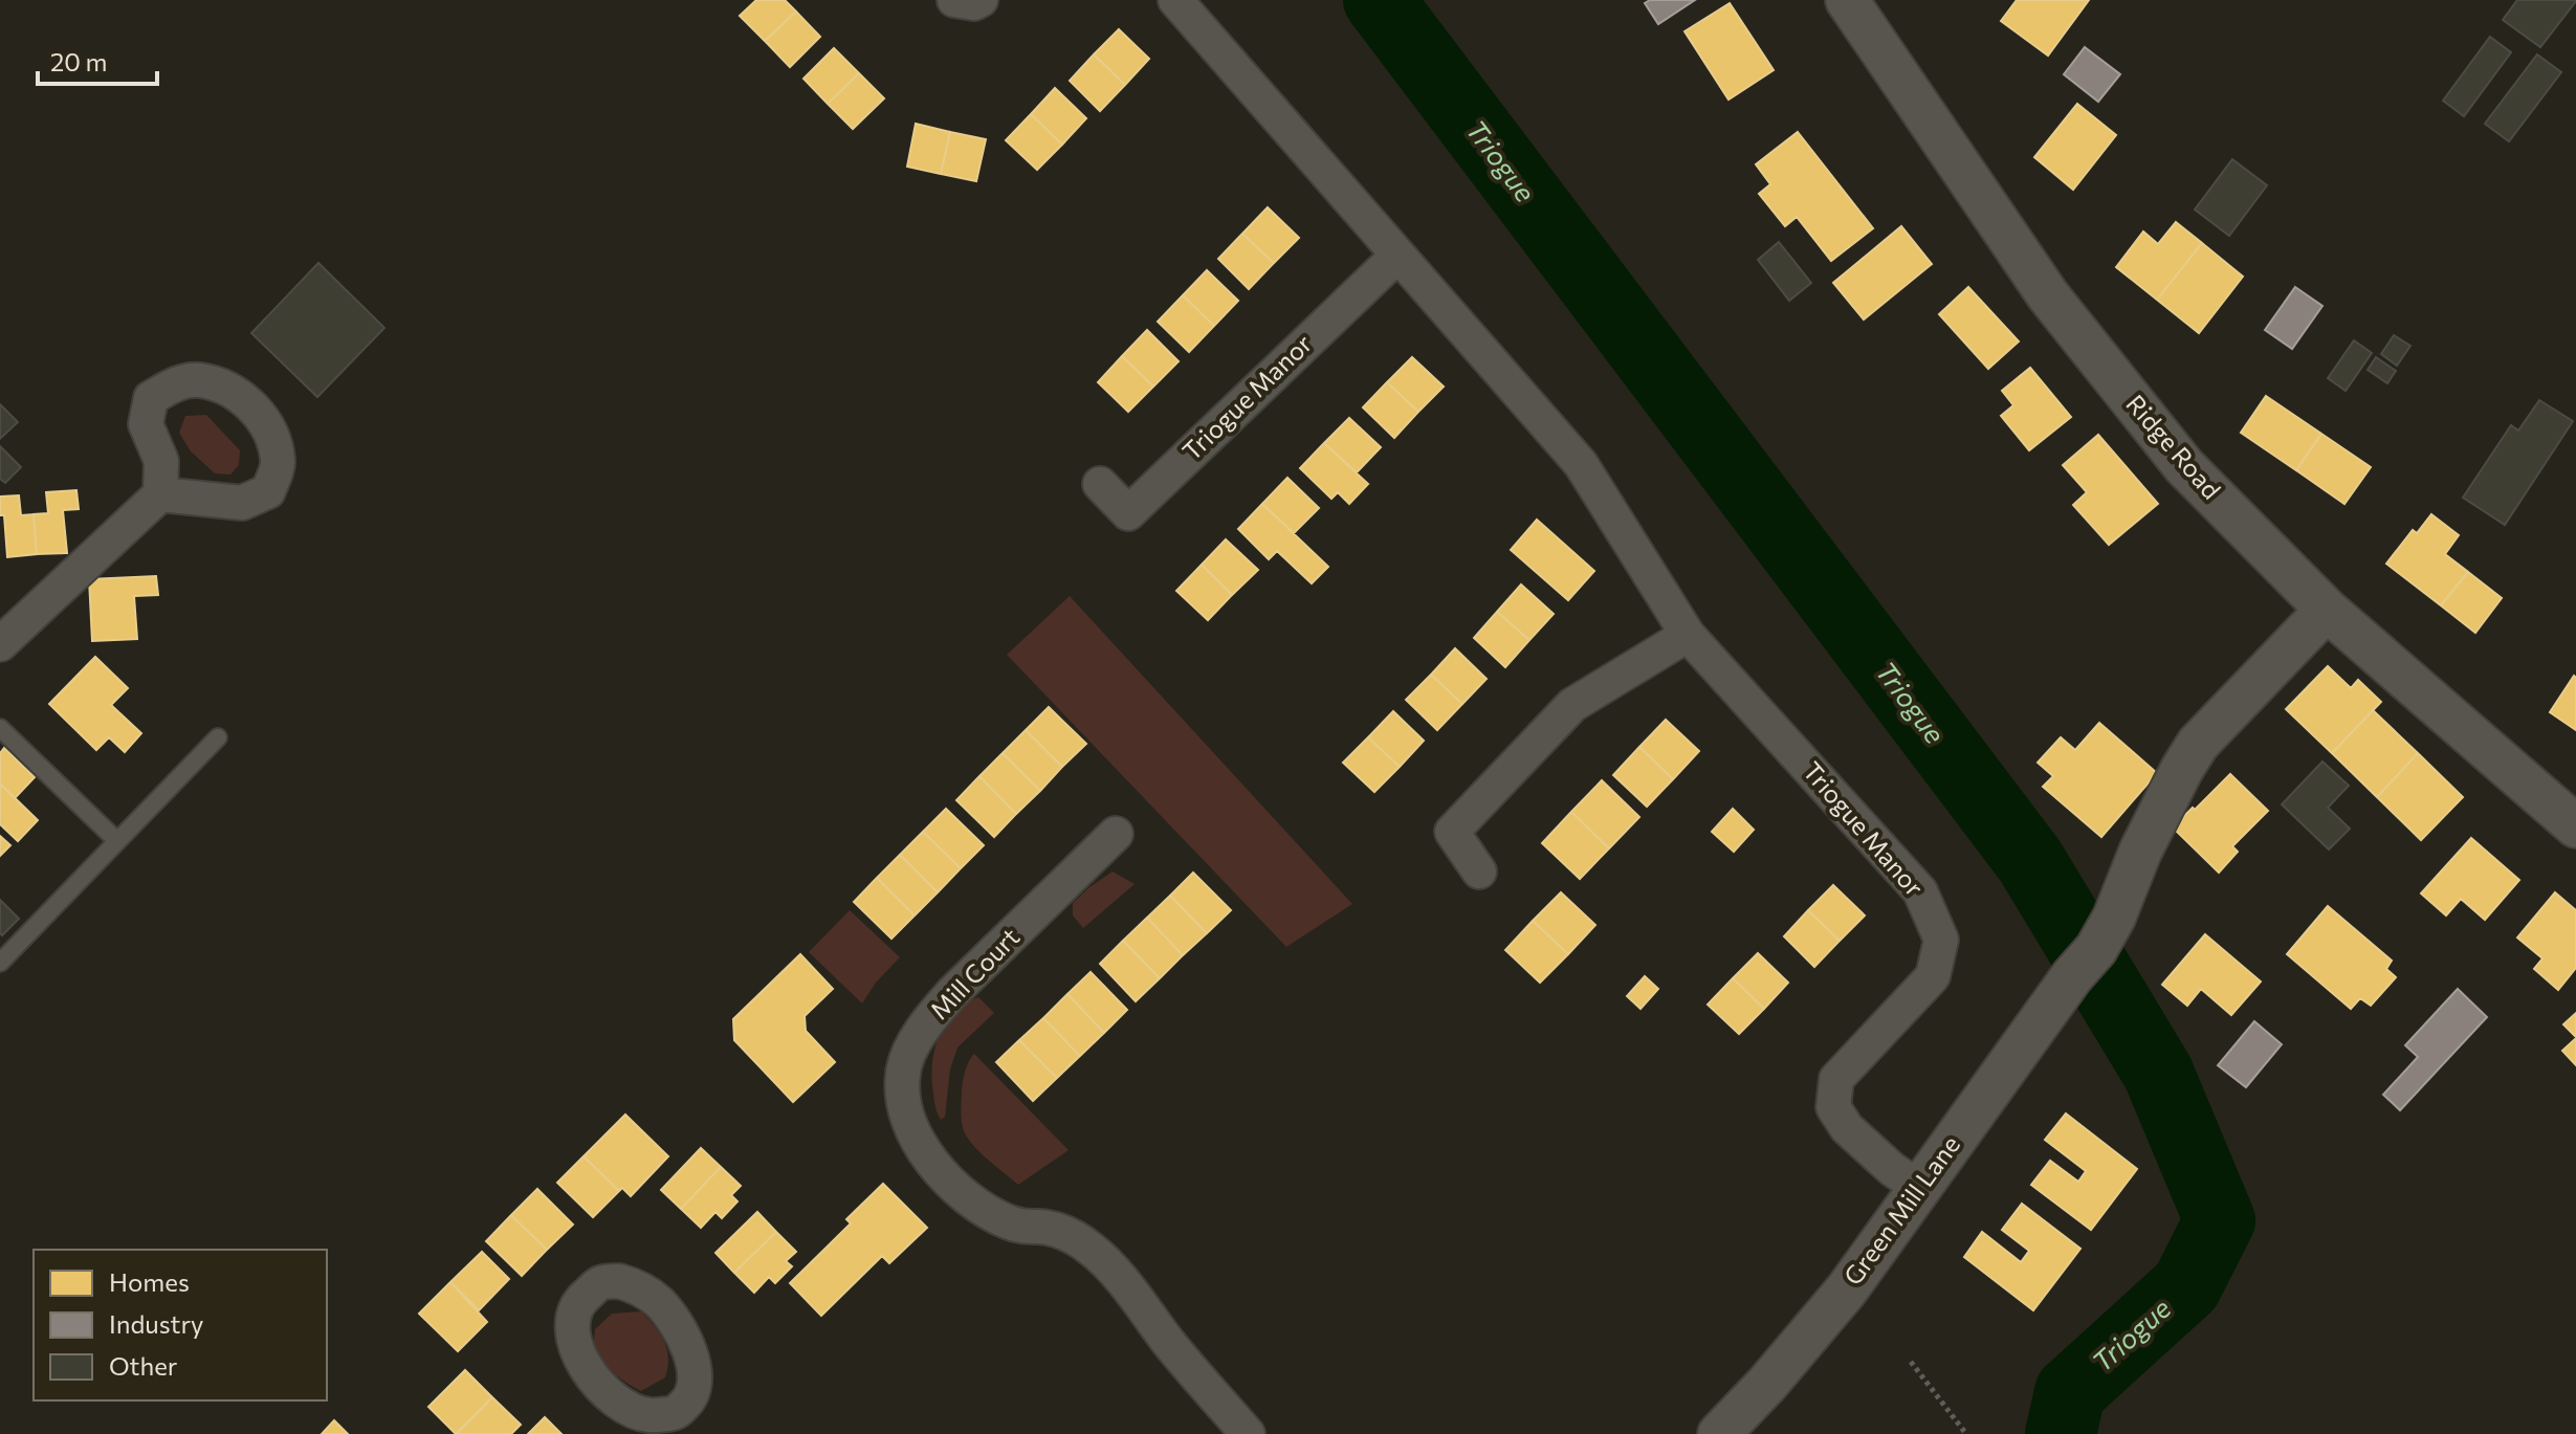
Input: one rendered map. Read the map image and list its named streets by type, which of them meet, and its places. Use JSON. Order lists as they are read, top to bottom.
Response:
{
  "streets": {
    "street": [
      "Triogue Manor",
      "Ridge Road",
      "Mill Court",
      "Green Mill Lane"
    ]
  },
  "crossings": [
    ["Triogue Manor", "Green Mill Lane"],
    ["Ridge Road", "Green Mill Lane"]
  ],
  "water": ["Triogue"],
  "legend": ["Homes", "Industry", "Other"],
  "scale_bar": "20 m"
}
